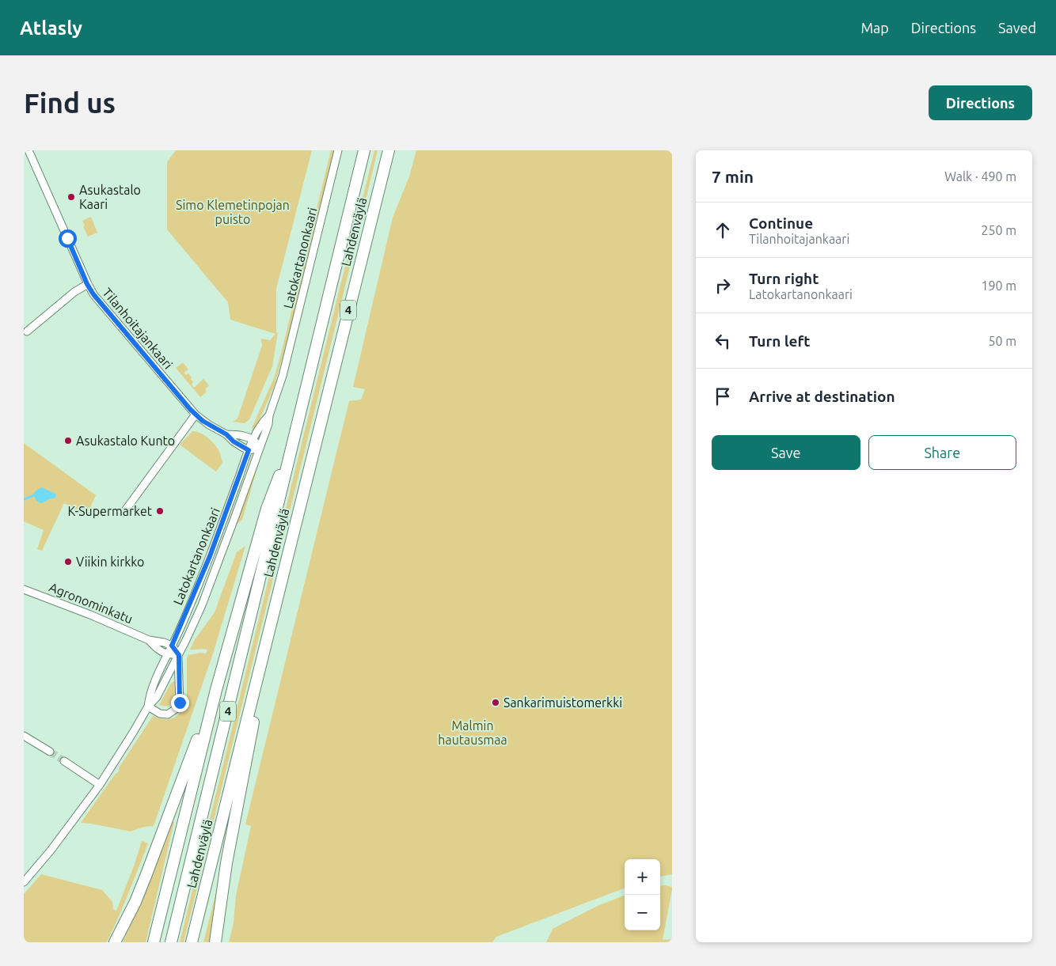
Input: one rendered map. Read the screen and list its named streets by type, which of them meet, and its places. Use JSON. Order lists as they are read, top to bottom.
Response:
{
  "streets": {
    "highway": ["Lahdenväylä", "4"],
    "street": ["Latokartanonkaari", "Tilanhoitajankaari", "Agronominkatu"]
  },
  "crossings": [
    ["Latokartanonkaari", "Tilanhoitajankaari"],
    ["Latokartanonkaari", "Agronominkatu"]
  ],
  "parks": ["Simo Klemetinpojan puisto", "Malmin hautausmaa"],
  "places": [
    "Asukastalo Kaari",
    "Asukastalo Kunto",
    "K-Supermarket",
    "Viikin kirkko",
    "Sankarimuistomerkki"
  ],
  "page": {
    "header": "Atlasly",
    "nav": ["Map", "Directions", "Saved"],
    "buttons": [
      "Directions",
      ["Save", "Share"]
    ],
    "title": "Find us",
    "heading": ["7 min", "Walk · 490 m"],
    "list": [
      ["Continue", "Tilanhoitajankaari", "250 m"],
      ["Turn right", "Latokartanonkaari", "190 m"],
      ["Turn left", "50 m"],
      "Arrive at destination"
    ],
    "map_buttons": ["+", "−"]
  }
}
